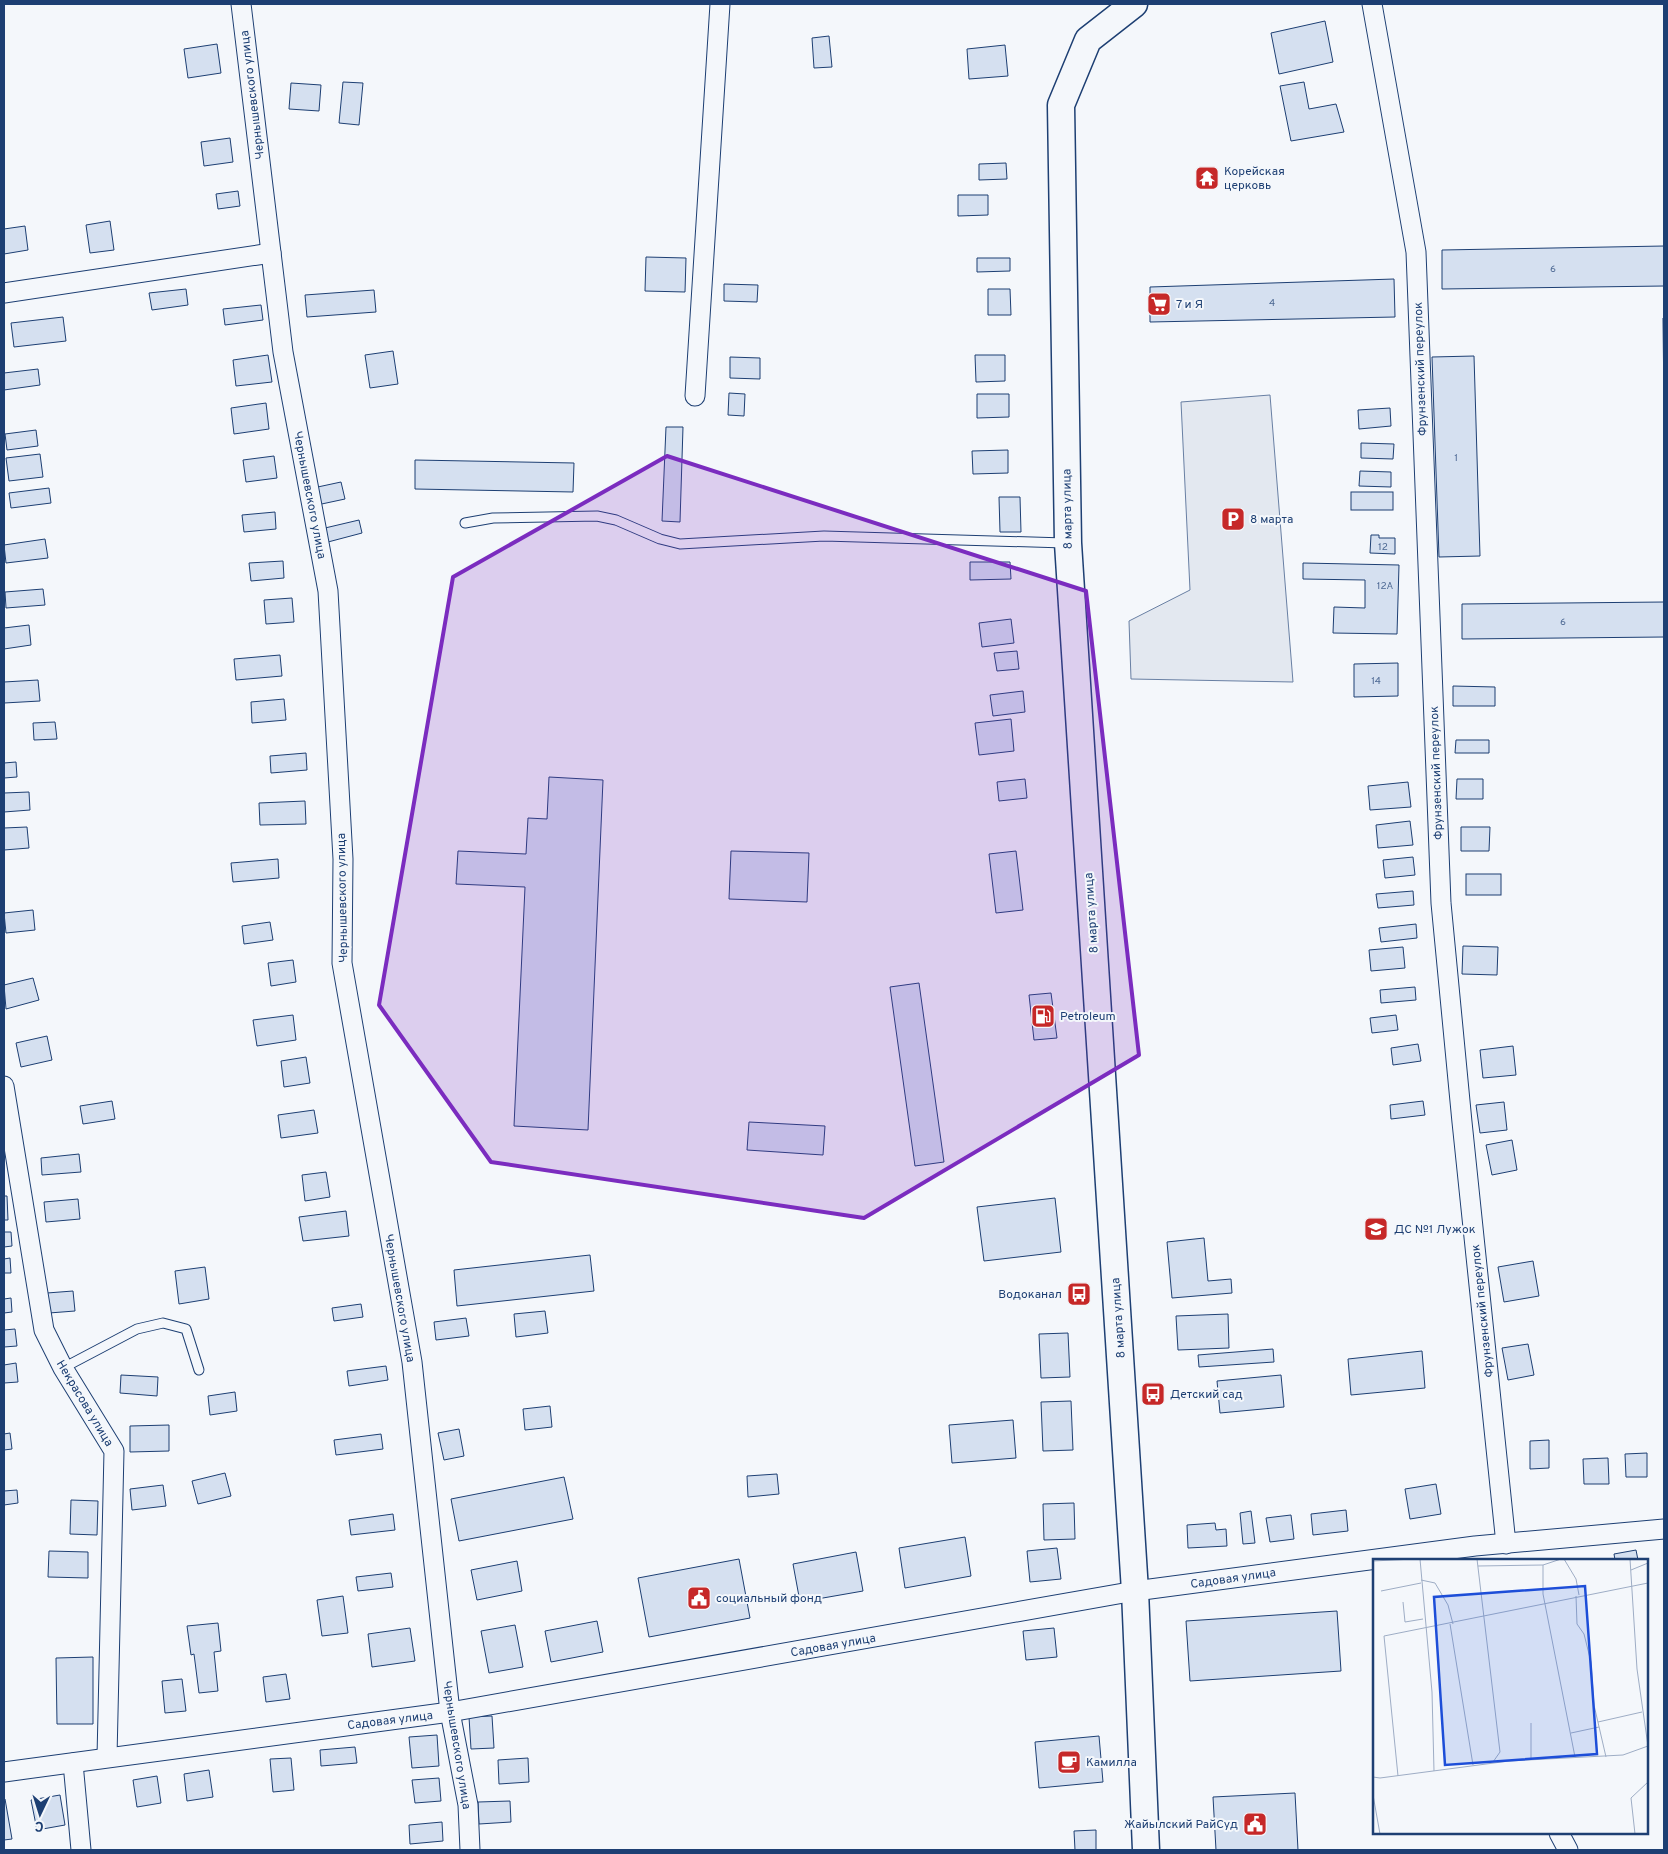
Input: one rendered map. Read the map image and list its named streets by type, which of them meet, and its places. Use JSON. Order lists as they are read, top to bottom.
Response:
{
  "streets": {
    "street": [
      "Чернышевского улица",
      "Фрунзенский переулок",
      "8 марта улица",
      "Некрасова улица",
      "Садовая улица"
    ]
  },
  "crossings": [
    ["Чернышевского улица", "Садовая улица"],
    ["Фрунзенский переулок", "Садовая улица"],
    ["8 марта улица", "Садовая улица"],
    ["Некрасова улица", "Садовая улица"]
  ],
  "places": {
    "temple": ["Корейская церковь"],
    "supermarket": ["7 и Я"],
    "parking": ["8 марта"],
    "fuel station": ["Petroleum"],
    "school or university": ["ДС №1 Лужок"],
    "bus stop": ["Водоканал", "Детский сад"],
    "public building": ["социальный фонд", "Жайылский РайСуд"],
    "cafe": ["Камилла"]
  },
  "house_numbers": [
    "6",
    "4",
    "1",
    "12",
    "12А",
    "6",
    "14"
  ],
  "north": "bottom"
}
